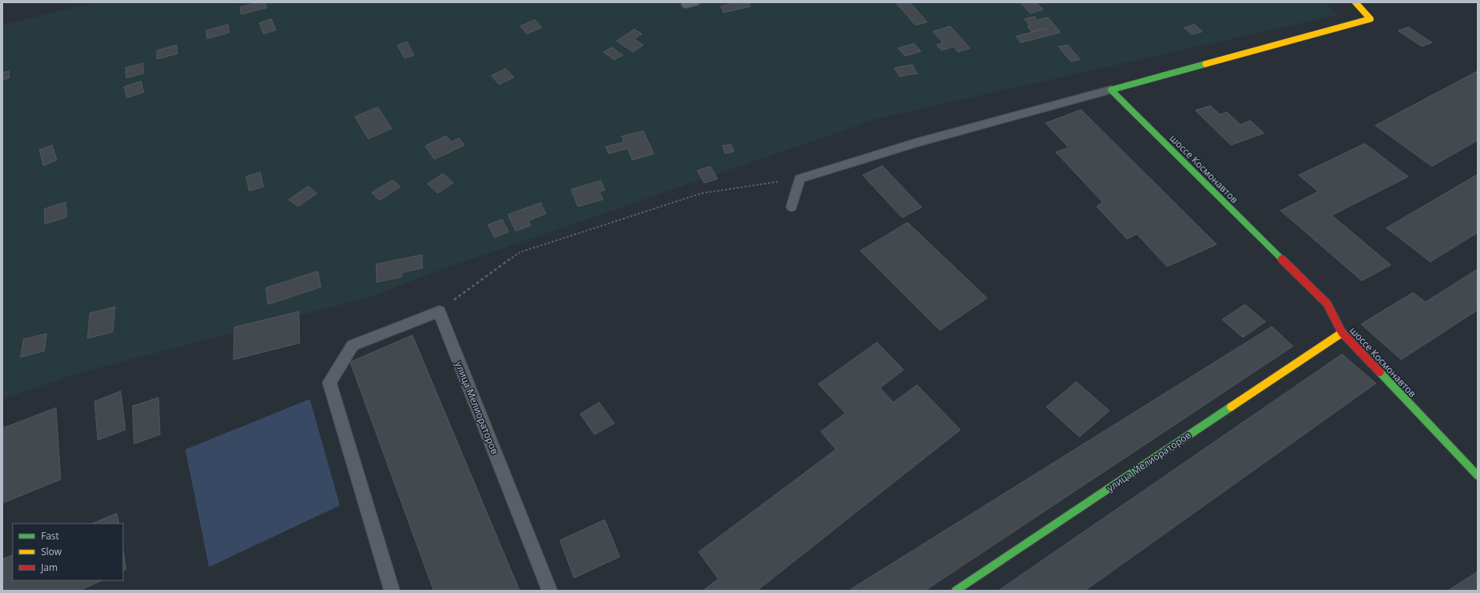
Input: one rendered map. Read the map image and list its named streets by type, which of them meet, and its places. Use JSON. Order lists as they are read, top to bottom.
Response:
{
  "streets": {
    "street": ["шоссе Космонавтов", "улица Мелиораторов"]
  },
  "crossings": [
    ["шоссе Космонавтов", "улица Мелиораторов"]
  ],
  "legend": ["Fast", "Slow", "Jam"]
}
